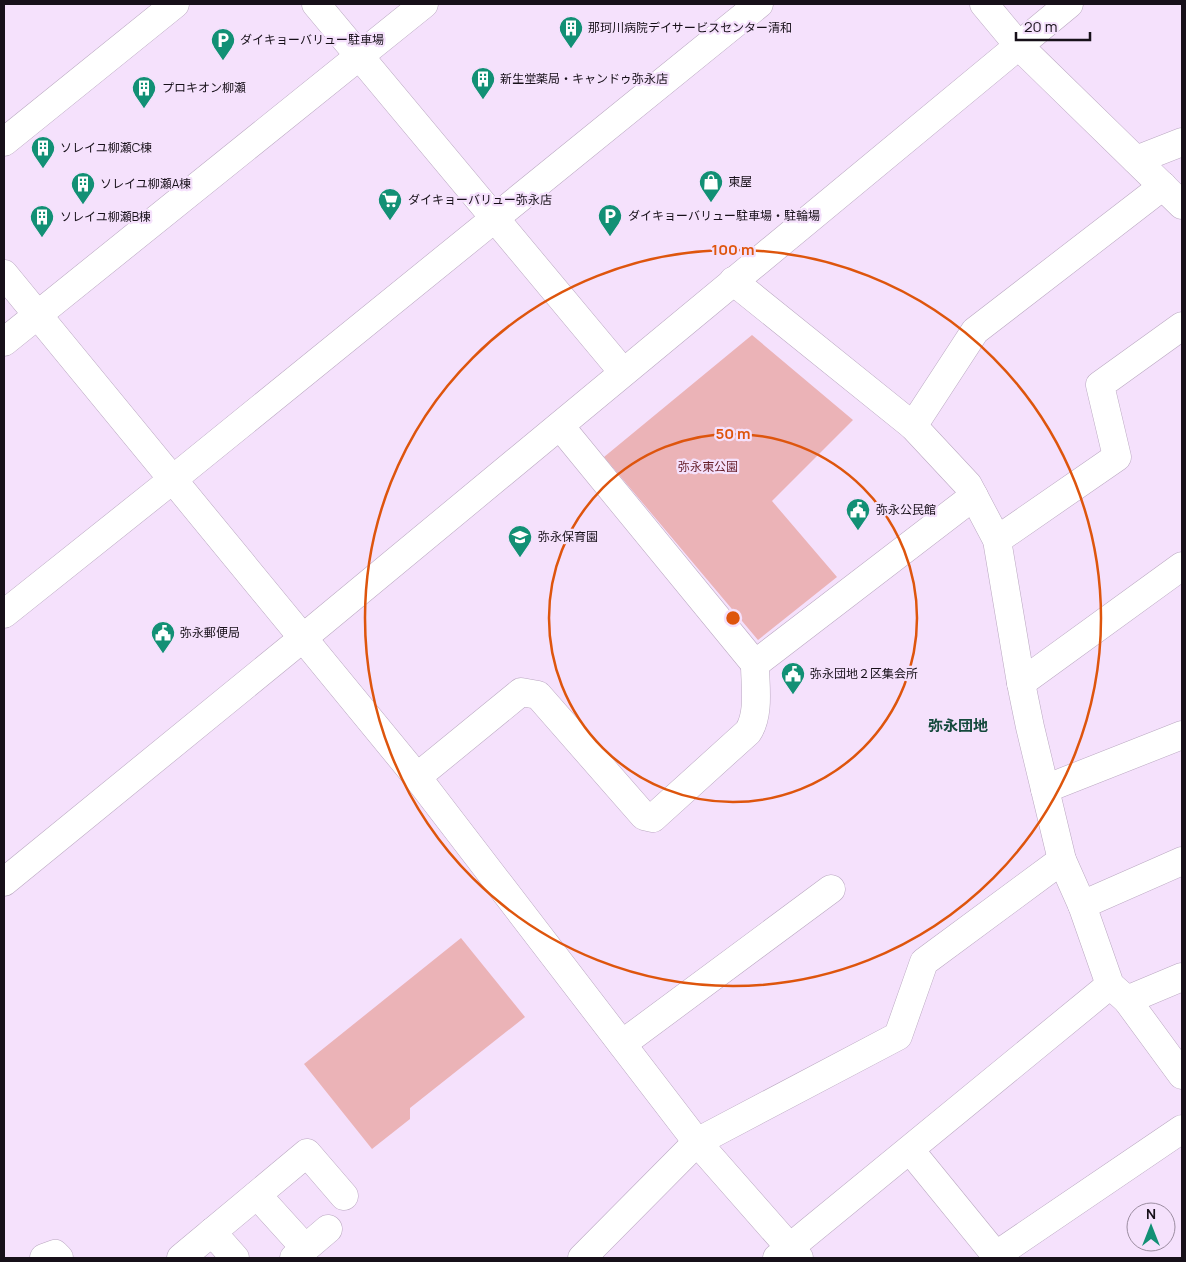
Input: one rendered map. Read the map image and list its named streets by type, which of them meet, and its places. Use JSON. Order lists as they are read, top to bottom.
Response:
{
  "districts": ["弥永団地"],
  "parks": ["弥永東公園"],
  "places": {
    "building": [
      "那珂川病院デイサービスセンター清和",
      "新生堂薬局・キャンドゥ弥永店",
      "プロキオン柳瀬",
      "ソレイユ柳瀬C棟",
      "ソレイユ柳瀬A棟",
      "ソレイユ柳瀬B棟"
    ],
    "parking": ["ダイキョーバリュー駐車場", "ダイキョーバリュー駐車場・駐輪場"],
    "shop": ["東屋"],
    "supermarket": ["ダイキョーバリュー弥永店"],
    "public building": ["弥永公民館", "弥永郵便局", "弥永団地２区集会所"],
    "school or university": ["弥永保育園"]
  },
  "scale_bar": "20 m",
  "north": "top",
  "rings": ["100 m", "50 m"]
}
